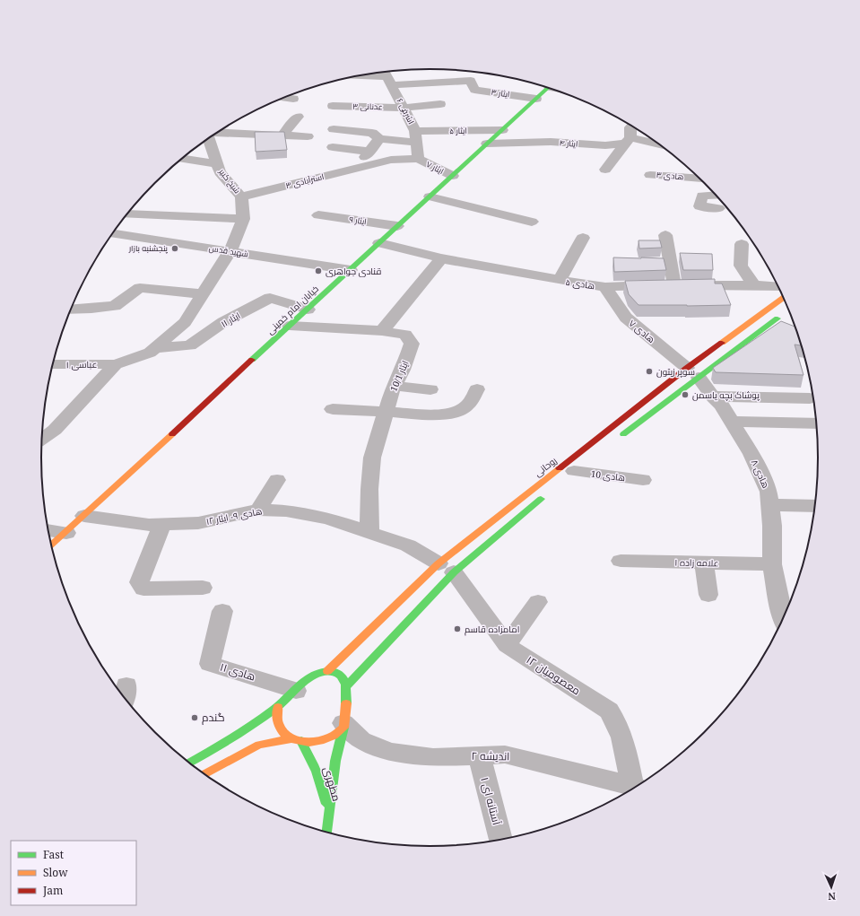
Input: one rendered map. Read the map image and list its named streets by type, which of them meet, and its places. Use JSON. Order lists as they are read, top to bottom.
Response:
{
  "streets": {
    "main road": ["خیابان امام خمینی", "روحانی", "مطهری"],
    "street": [
      "ایثار ۳",
      "عدنانی ۳",
      "اشرفی ۶",
      "ایثار ۵",
      "ایثار ۴",
      "ایثار ۷",
      "هادی ۳",
      "شیخ کبیر",
      "استرآبادی ٣",
      "ایثار ۹",
      "شهید قدس",
      "هادی ۵",
      "ایثار ۱۱",
      "هادی ۷",
      "عباسی ۱",
      "ایثار 10/1",
      "هادی ۸",
      "هادی 10",
      "هادی ۹- ایثار ۱۲",
      "علامه زاده ۱",
      "هادی ۱۱",
      "معصومیان ۱۲",
      "اندیشه ۲",
      "آستانه ای ۱"
    ]
  },
  "crossings": [
    ["ایثار ۳", "اشرفی ۶"],
    ["ایثار ۳", "خیابان امام خمینی"],
    ["عدنانی ۳", "اشرفی ۶"],
    ["اشرفی ۶", "ایثار ۵"],
    ["اشرفی ۶", "ایثار ۷"],
    ["اشرفی ۶", "استرآبادی ٣"],
    ["ایثار ۵", "خیابان امام خمینی"],
    ["ایثار ۴", "خیابان امام خمینی"],
    ["ایثار ۷", "استرآبادی ٣"],
    ["ایثار ۷", "خیابان امام خمینی"],
    ["شیخ کبیر", "استرآبادی ٣"],
    ["شیخ کبیر", "شهید قدس"],
    ["شیخ کبیر", "ایثار ۱۱"],
    ["ایثار ۹", "خیابان امام خمینی"],
    ["شهید قدس", "خیابان امام خمینی"],
    ["هادی ۵", "خیابان امام خمینی"],
    ["هادی ۵", "هادی ۷"],
    ["خیابان امام خمینی", "ایثار ۱۱"],
    ["خیابان امام خمینی", "ایثار 10/1"],
    ["خیابان امام خمینی", "هادی ۹- ایثار ۱۲"],
    ["هادی ۷", "روحانی"],
    ["هادی ۷", "هادی ۸"],
    ["ایثار 10/1", "هادی ۹- ایثار ۱۲"],
    ["روحانی", "هادی ۸"],
    ["روحانی", "هادی ۹- ایثار ۱۲"],
    ["روحانی", "هادی ۱۱"],
    ["روحانی", "معصومیان ۱۲"],
    ["روحانی", "اندیشه ۲"],
    ["روحانی", "مطهری"],
    ["هادی ۸", "علامه زاده ۱"],
    ["هادی ۹- ایثار ۱۲", "معصومیان ۱۲"],
    ["هادی ۱۱", "اندیشه ۲"],
    ["هادی ۱۱", "مطهری"],
    ["اندیشه ۲", "مطهری"],
    ["اندیشه ۲", "آستانه ای ۱"]
  ],
  "places": [
    "پنجشنبه بازار",
    "قنادی جواهری",
    "سوپر زیتون",
    "پوشاک بچه یاسمن",
    "امامزاده قاسم",
    "گندم"
  ],
  "legend": ["Fast", "Slow", "Jam"],
  "north": "bottom"
}
